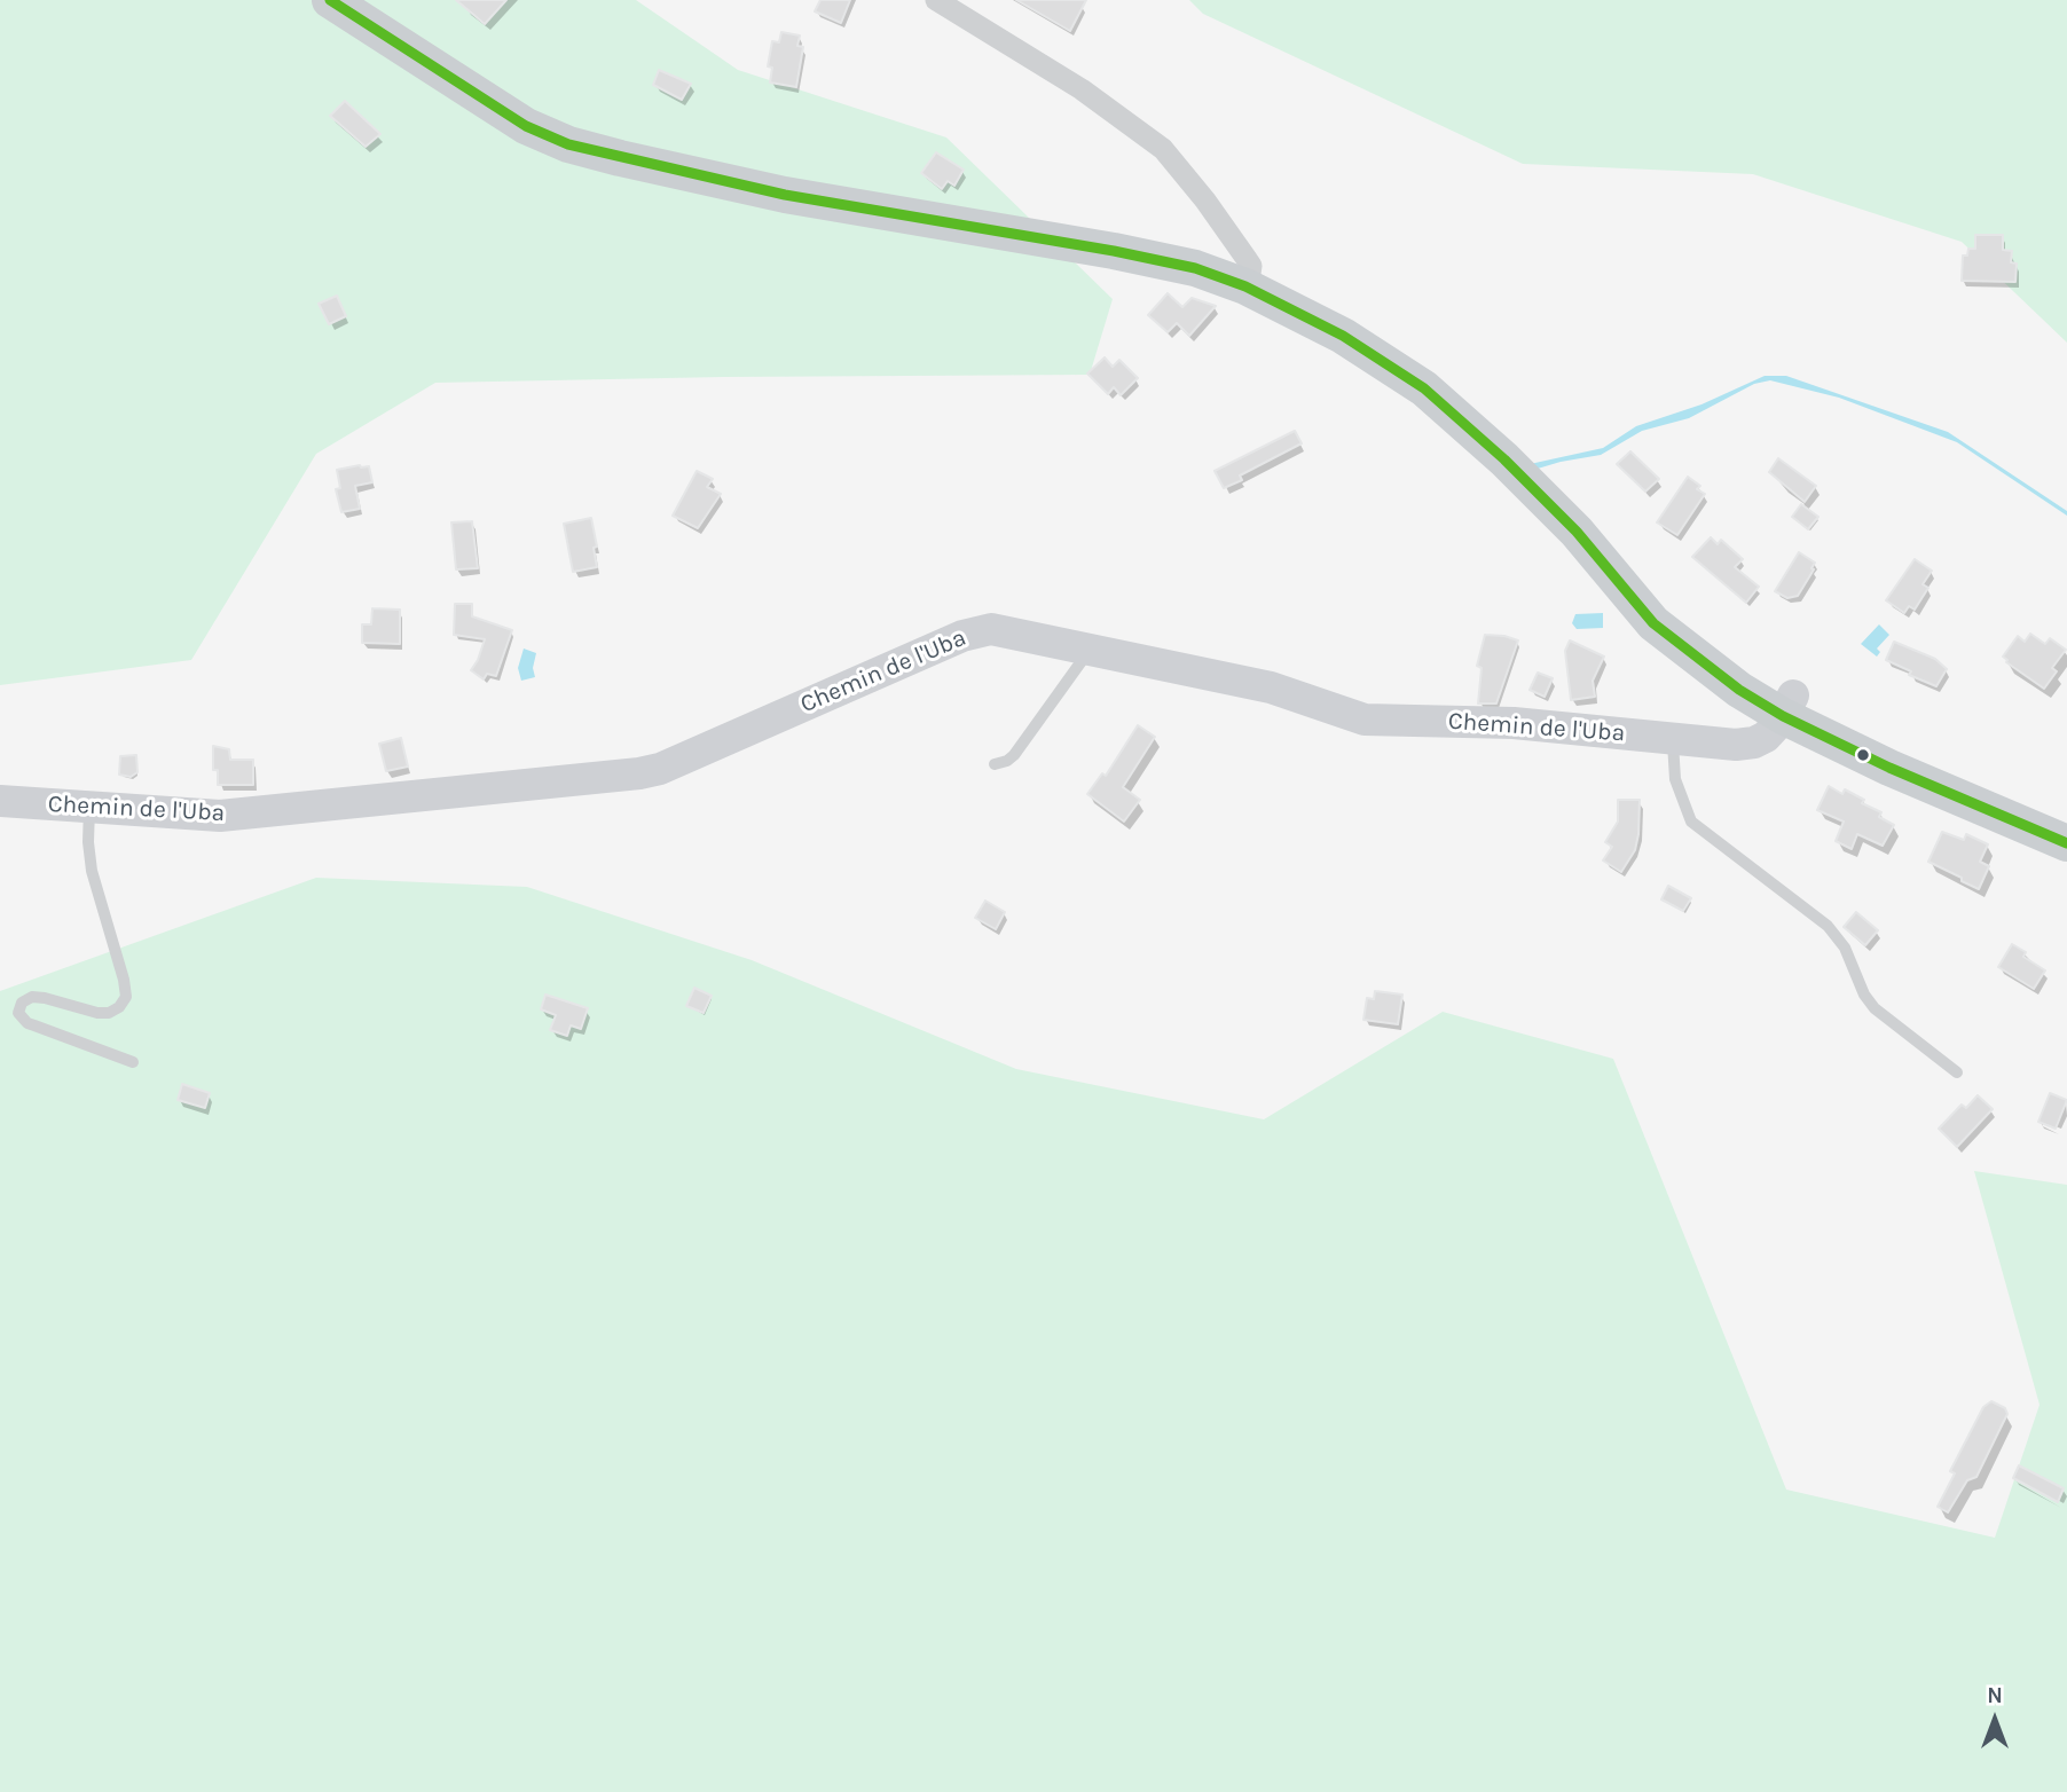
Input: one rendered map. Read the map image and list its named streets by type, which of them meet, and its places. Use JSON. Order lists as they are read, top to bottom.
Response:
{
  "streets": {
    "street": ["Chemin de l'Uba"]
  },
  "north": "top"
}
